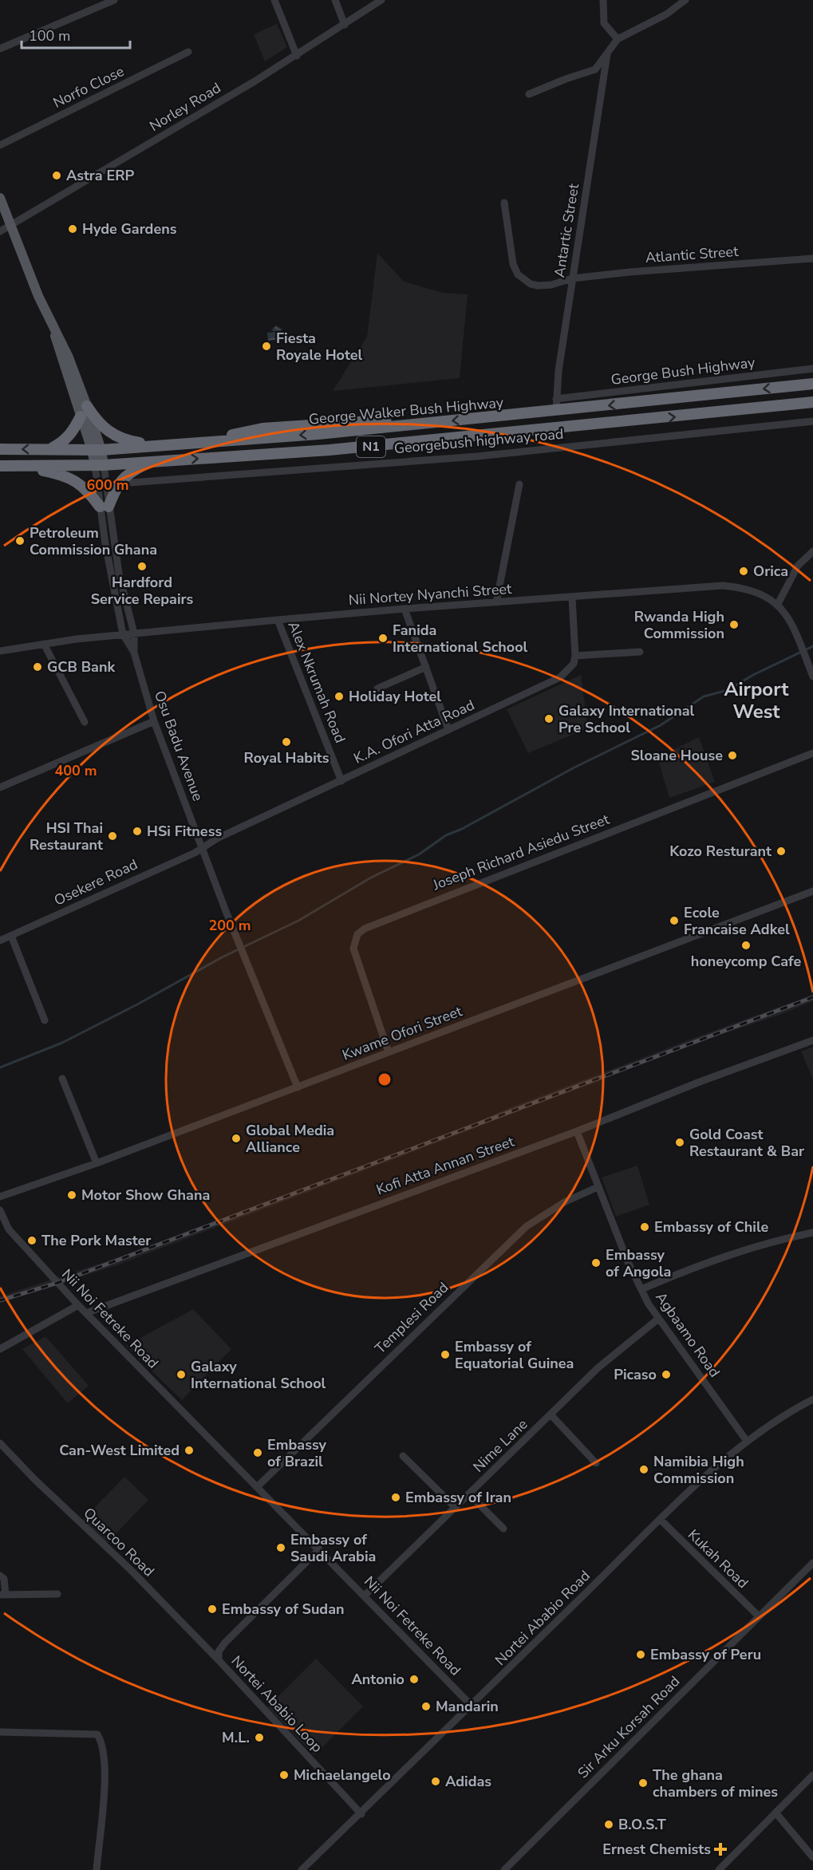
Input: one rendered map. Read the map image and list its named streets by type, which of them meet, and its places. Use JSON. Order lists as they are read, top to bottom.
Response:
{
  "streets": {
    "highway": ["George Walker Bush Highway", "N1"],
    "street": [
      "Norfo Close",
      "Norley Road",
      "Antartic Street",
      "Atlantic Street",
      "George Bush Highway",
      "Georgebush highway road",
      "Nii Nortey Nyanchi Street",
      "Alex Nkrumah Road",
      "K.A. Ofori Atta Road",
      "Osu Badu Avenue",
      "Joseph Richard Asiedu Street",
      "Osekere Road",
      "Kwame Ofori Street",
      "Kofi Atta Annan Street",
      "Templesi Road",
      "Nii Noi Fetreke Road",
      "Agbaamo Road",
      "Nime Lane",
      "Quarcoo Road",
      "Kukah Road",
      "Nortei Ababio Road",
      "Nortei Ababio Loop",
      "Sir Arku Korsah Road"
    ]
  },
  "crossings": [
    ["Antartic Street", "Atlantic Street"],
    ["Antartic Street", "George Bush Highway"],
    ["Antartic Street", "George Walker Bush Highway"],
    ["N1", "Osu Badu Avenue"],
    ["Nii Nortey Nyanchi Street", "Alex Nkrumah Road"],
    ["Nii Nortey Nyanchi Street", "Osu Badu Avenue"],
    ["Alex Nkrumah Road", "K.A. Ofori Atta Road"],
    ["K.A. Ofori Atta Road", "Osu Badu Avenue"],
    ["K.A. Ofori Atta Road", "Osekere Road"],
    ["Osu Badu Avenue", "Osekere Road"],
    ["Osu Badu Avenue", "Kwame Ofori Street"],
    ["Joseph Richard Asiedu Street", "Kwame Ofori Street"],
    ["Kofi Atta Annan Street", "Nii Noi Fetreke Road"],
    ["Kofi Atta Annan Street", "Agbaamo Road"],
    ["Templesi Road", "Nii Noi Fetreke Road"],
    ["Templesi Road", "Agbaamo Road"],
    ["Nii Noi Fetreke Road", "Nime Lane"],
    ["Nii Noi Fetreke Road", "Nortei Ababio Road"],
    ["Nii Noi Fetreke Road", "Nortei Ababio Loop"],
    ["Agbaamo Road", "Nime Lane"],
    ["Agbaamo Road", "Nortei Ababio Road"],
    ["Quarcoo Road", "Nortei Ababio Loop"],
    ["Kukah Road", "Nortei Ababio Road"],
    ["Kukah Road", "Sir Arku Korsah Road"],
    ["Nortei Ababio Road", "Nortei Ababio Loop"]
  ],
  "districts": ["Airport West"],
  "places": {
    "other": [
      "Astra ERP",
      "Hyde Gardens",
      "Fiesta Royale Hotel",
      "Petroleum Commission Ghana",
      "Hardford Service Repairs",
      "Orica",
      "Rwanda High Commission",
      "Fanida International School",
      "GCB Bank",
      "Holiday Hotel",
      "Galaxy International Pre School",
      "Royal Habits",
      "Sloane House",
      "HSi Fitness",
      "HSI Thai Restaurant",
      "Kozo Resturant",
      "Ecole Francaise Adkel",
      "honeycomp Cafe",
      "Global Media Alliance",
      "Gold Coast Restaurant & Bar",
      "Motor Show Ghana",
      "Embassy of Chile",
      "The Pork Master",
      "Embassy of Angola",
      "Embassy of Equatorial Guinea",
      "Galaxy International School",
      "Picaso",
      "Can-West Limited",
      "Embassy of Brazil",
      "Namibia High Commission",
      "Embassy of Iran",
      "Embassy of Saudi Arabia",
      "Embassy of Sudan",
      "Embassy of Peru",
      "Antonio",
      "Mandarin",
      "M.L.",
      "Michaelangelo",
      "Adidas",
      "The ghana chambers of mines",
      "B.O.S.T"
    ],
    "health": ["Ernest Chemists"]
  },
  "scale_bar": "100 m",
  "rings": ["600 m", "400 m", "200 m"]
}
